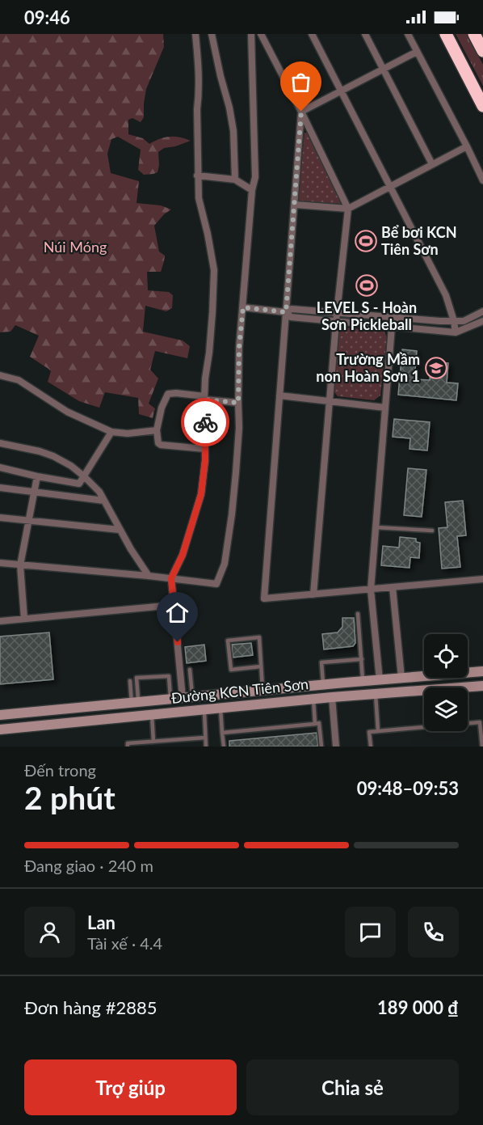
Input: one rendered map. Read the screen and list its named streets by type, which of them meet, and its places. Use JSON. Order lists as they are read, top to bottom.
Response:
{
  "streets": {
    "main road": ["Đường KCN Tiên Sơn"]
  },
  "parks": ["Núi Móng"],
  "places": {
    "sports": ["Bể bơi KCN Tiên Sơn", "LEVEL S - Hoàn Sơn Pickleball"],
    "school or university": ["Trường Mầm non Hoàn Sơn 1"]
  },
  "page": {
    "status": "09:46",
    "heading": ["2 phút", "Đến trong", "09:48–09:53"],
    "panel": [
      "Lan",
      "Tài xế · 4.4",
      "Đơn hàng #2885",
      "189 000 ₫"
    ],
    "bar": "Đang giao · 240 m",
    "buttons": ["Trợ giúp", "Chia sẻ"]
  }
}
